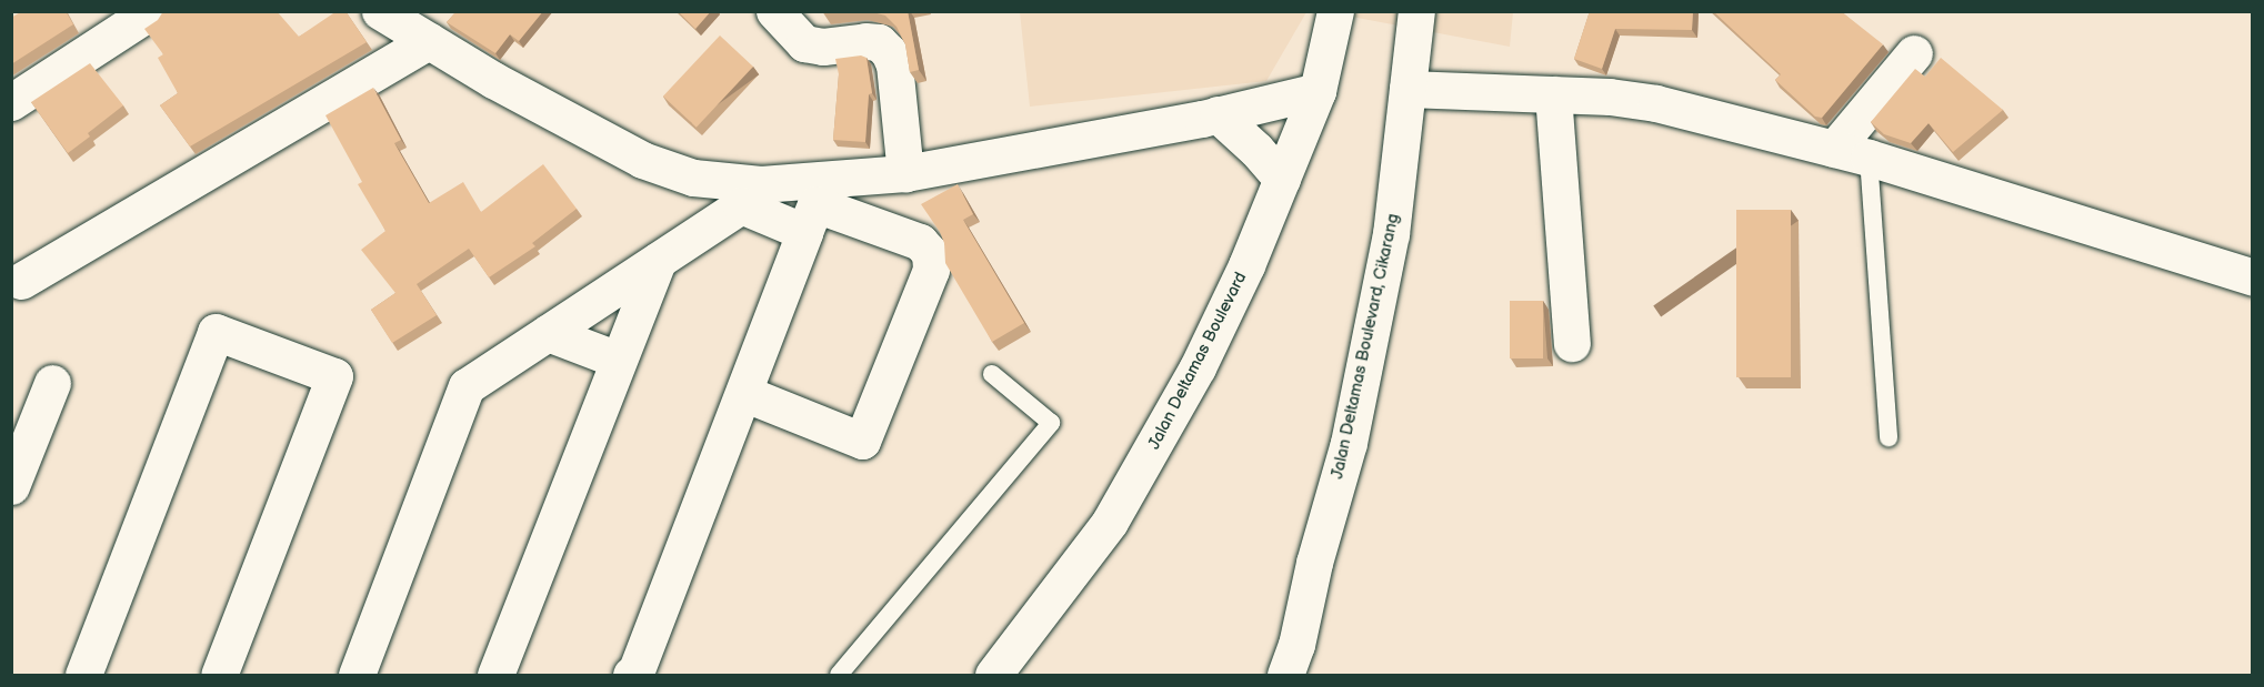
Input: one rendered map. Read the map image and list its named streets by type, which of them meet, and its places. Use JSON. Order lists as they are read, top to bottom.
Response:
{
  "streets": {
    "street": ["Jalan Deltamas Boulevard, Cikarang", "Jalan Deltamas Boulevard"]
  }
}
